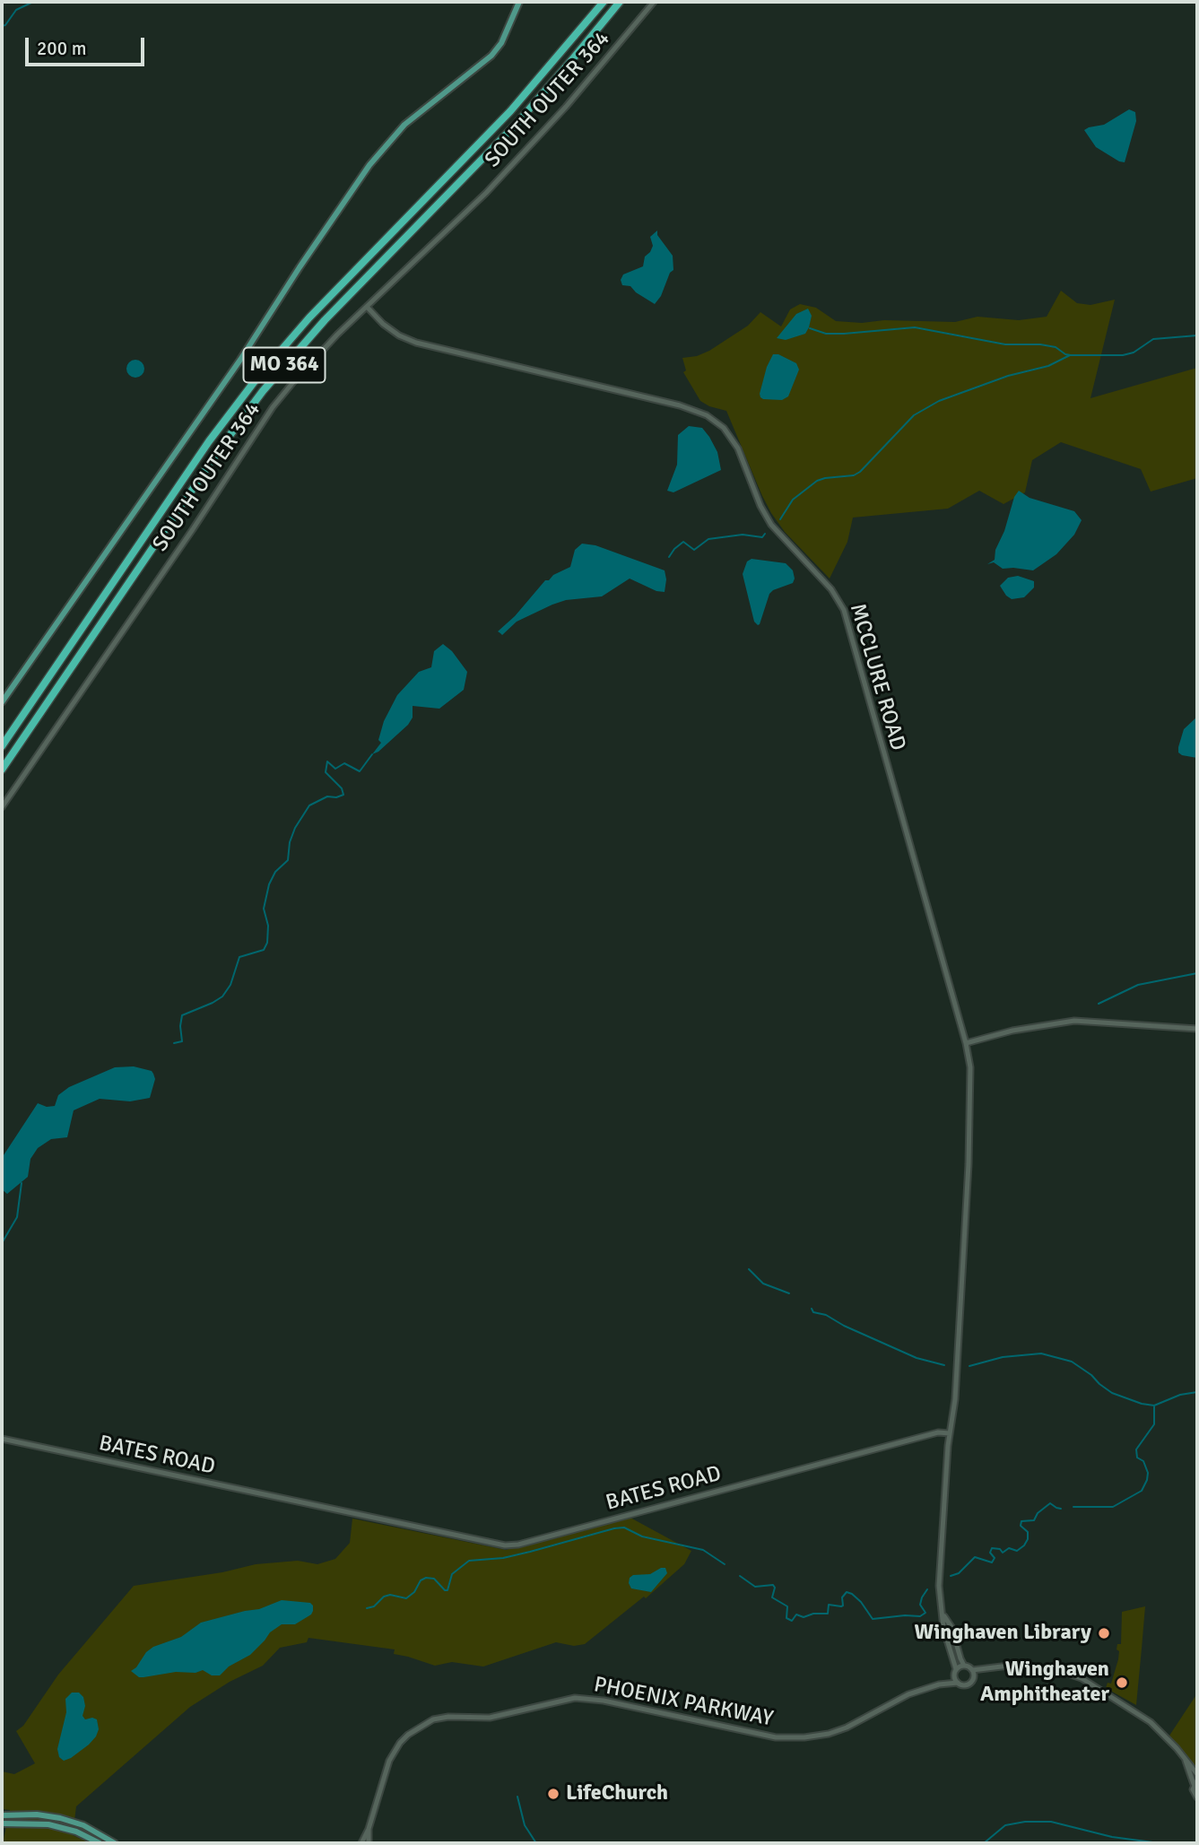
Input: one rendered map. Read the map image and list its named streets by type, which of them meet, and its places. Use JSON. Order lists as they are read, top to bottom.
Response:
{
  "streets": {
    "highway": ["MO 364"],
    "street": [
      "SOUTH OUTER 364",
      "MCCLURE ROAD",
      "BATES ROAD",
      "PHOENIX PARKWAY"
    ]
  },
  "crossings": [
    ["SOUTH OUTER 364", "MCCLURE ROAD"]
  ],
  "places": ["Winghaven Library", "Winghaven Amphitheater", "LifeChurch"],
  "scale_bar": "200 m"
}
